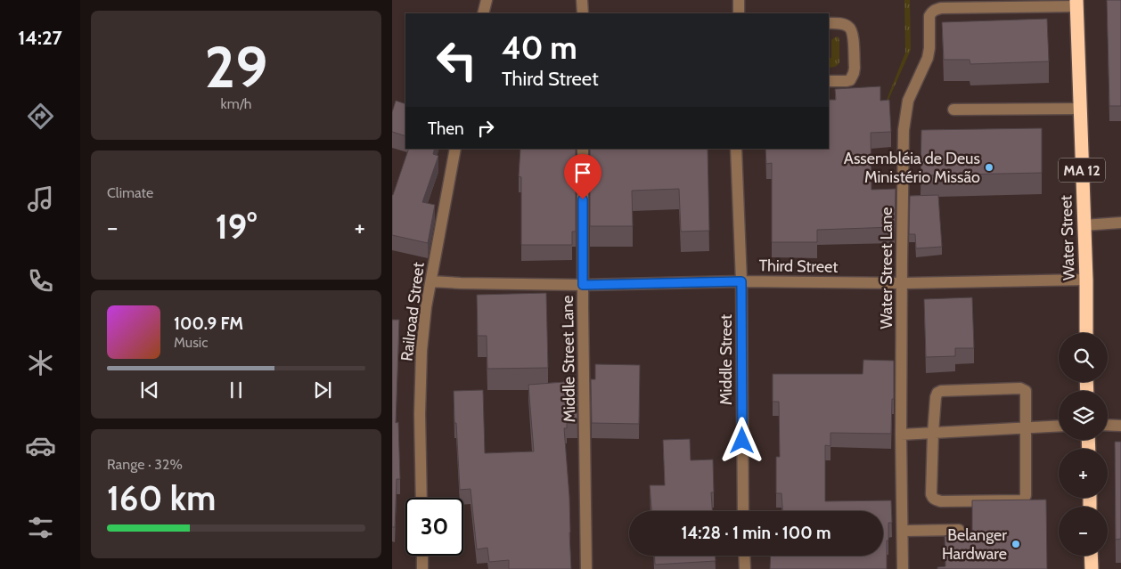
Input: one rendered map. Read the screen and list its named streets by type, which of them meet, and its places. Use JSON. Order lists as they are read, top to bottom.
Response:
{
  "streets": {
    "highway": ["MA 12", "Water Street"],
    "street": [
      "Third Street",
      "Water Street Lane",
      "Railroad Street",
      "Middle Street Lane",
      "Middle Street"
    ]
  },
  "crossings": [
    ["Water Street", "Third Street"],
    ["Water Street", "Water Street Lane"],
    ["Third Street", "Water Street Lane"],
    ["Third Street", "Railroad Street"],
    ["Third Street", "Middle Street Lane"],
    ["Third Street", "Middle Street"]
  ],
  "places": ["Assembléia de Deus Ministério Missão", "Belanger Hardware"],
  "page": {
    "tabs": "14:27",
    "tile": [
      ["29", "km/h"],
      "Climate",
      ["Range · 32%", "160 km"]
    ],
    "turn": ["40 m", "Third Street"],
    "then": "Then",
    "heat": ["−", "19°", "+"],
    "song": ["100.9 FM", "Music"],
    "map_buttons": ["+", "−"],
    "limit": "30",
    "trip": "14:28 · 1 min · 100 m"
  }
}
